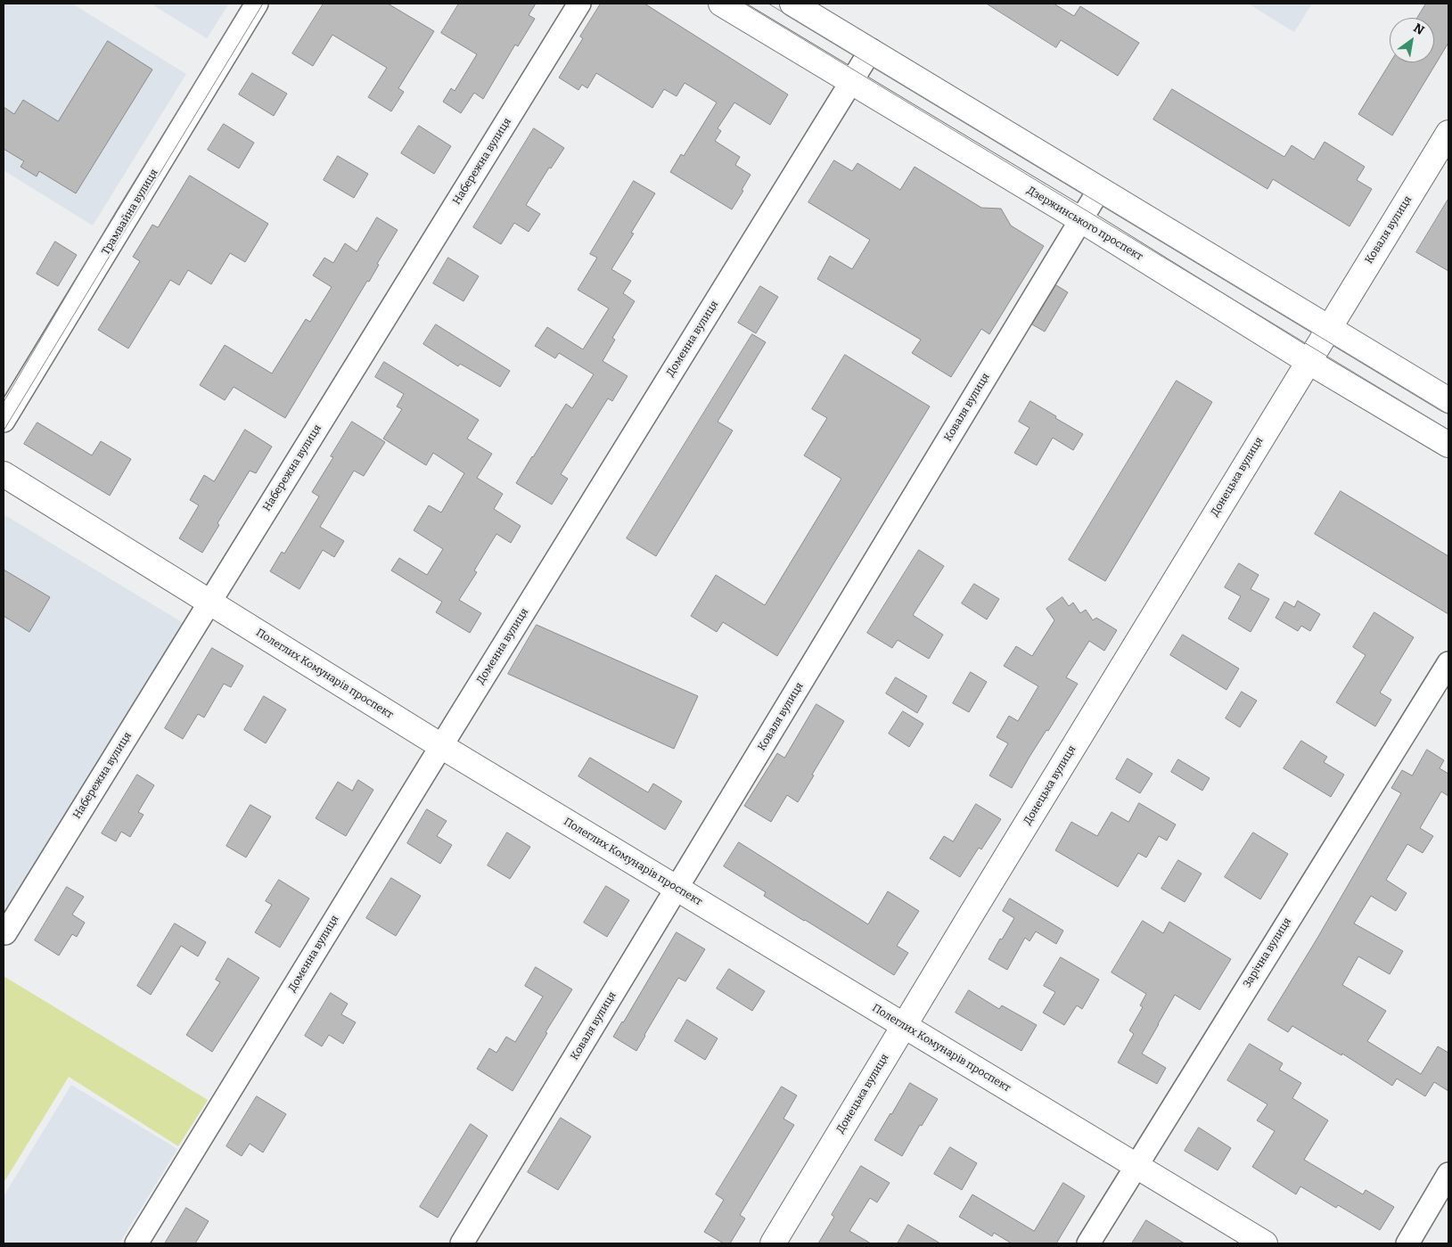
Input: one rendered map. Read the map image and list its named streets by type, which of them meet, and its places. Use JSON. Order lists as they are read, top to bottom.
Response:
{
  "streets": {
    "street": [
      "Набережна вулиця",
      "Трамвайна вулиця",
      "Дзержинського проспект",
      "Коваля вулиця",
      "Доменна вулиця",
      "Донецька вулиця",
      "Полеглих Комунарів проспект",
      "Зарічна вулиця"
    ]
  },
  "crossings": [
    ["Набережна вулиця", "Полеглих Комунарів проспект"],
    ["Дзержинського проспект", "Коваля вулиця"],
    ["Дзержинського проспект", "Доменна вулиця"],
    ["Дзержинського проспект", "Донецька вулиця"],
    ["Коваля вулиця", "Донецька вулиця"],
    ["Коваля вулиця", "Полеглих Комунарів проспект"],
    ["Доменна вулиця", "Полеглих Комунарів проспект"],
    ["Донецька вулиця", "Полеглих Комунарів проспект"],
    ["Полеглих Комунарів проспект", "Зарічна вулиця"]
  ],
  "north": "top right"
}
